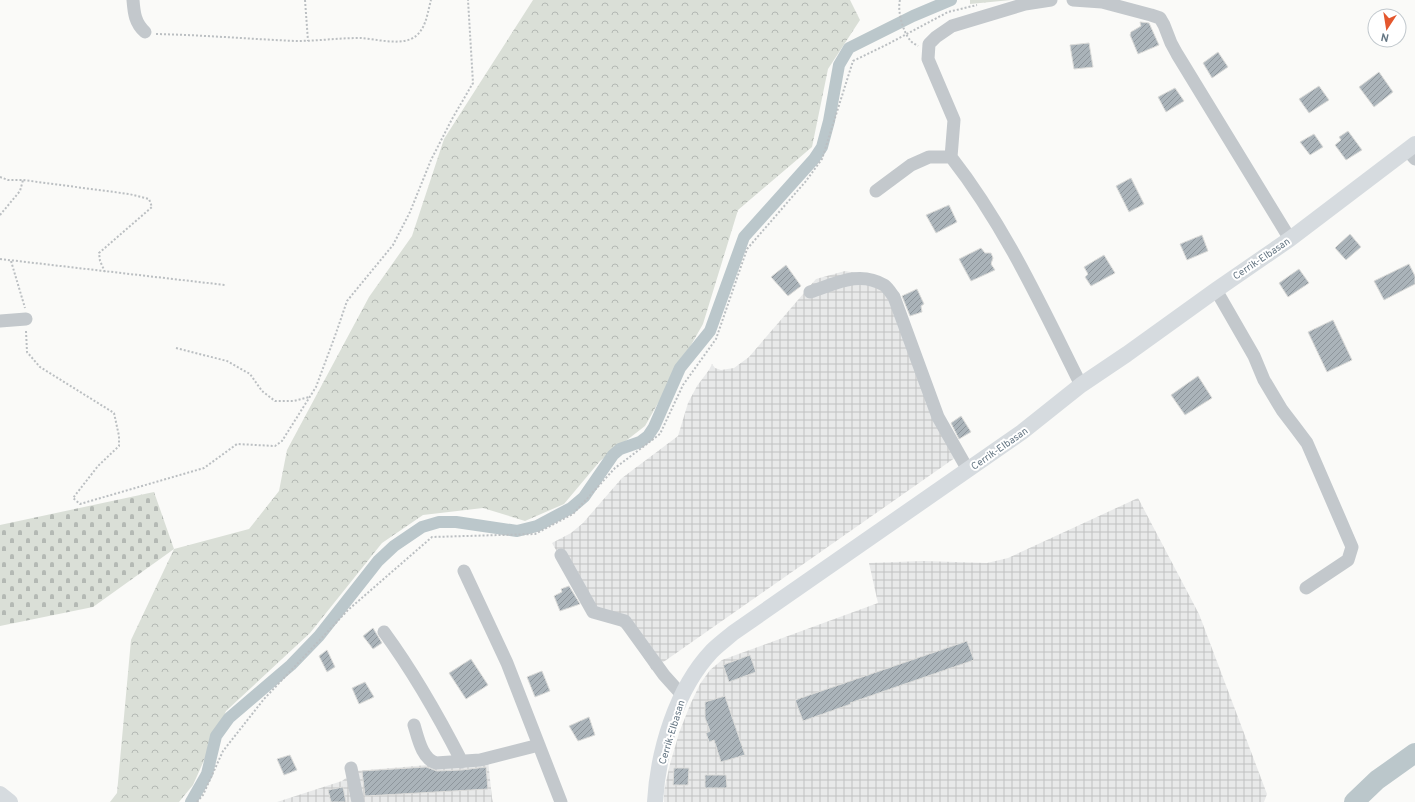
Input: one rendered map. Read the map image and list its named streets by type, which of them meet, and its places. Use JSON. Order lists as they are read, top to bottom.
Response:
{
  "streets": {
    "main road": ["Cerrik-Elbasan"]
  },
  "north": "bottom"
}
